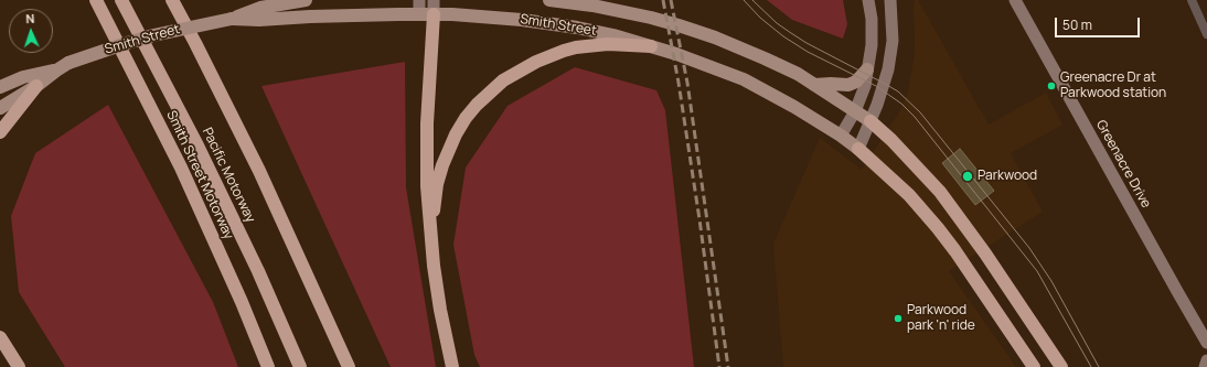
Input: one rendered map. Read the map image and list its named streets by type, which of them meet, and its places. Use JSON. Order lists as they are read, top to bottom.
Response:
{
  "streets": {
    "highway": ["Smith Street Motorway", "Pacific Motorway"],
    "main road": ["Smith Street"],
    "street": ["Greenacre Drive"]
  },
  "places": ["Greenacre Dr at Parkwood station", "Parkwood", "Parkwood park 'n' ride"],
  "scale_bar": "50 m",
  "north": "top"
}
